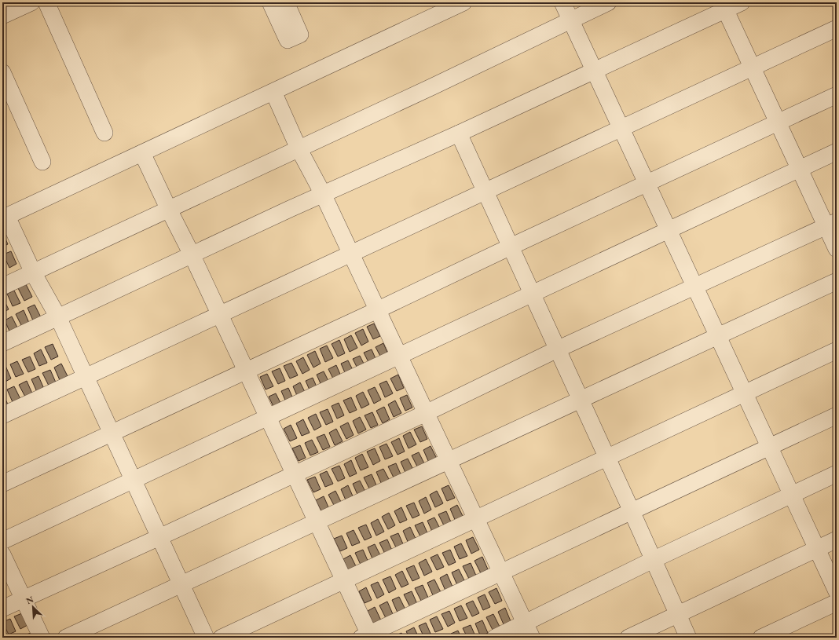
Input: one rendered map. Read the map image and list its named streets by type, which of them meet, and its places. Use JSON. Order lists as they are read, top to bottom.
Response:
{
  "north": "top left"
}
